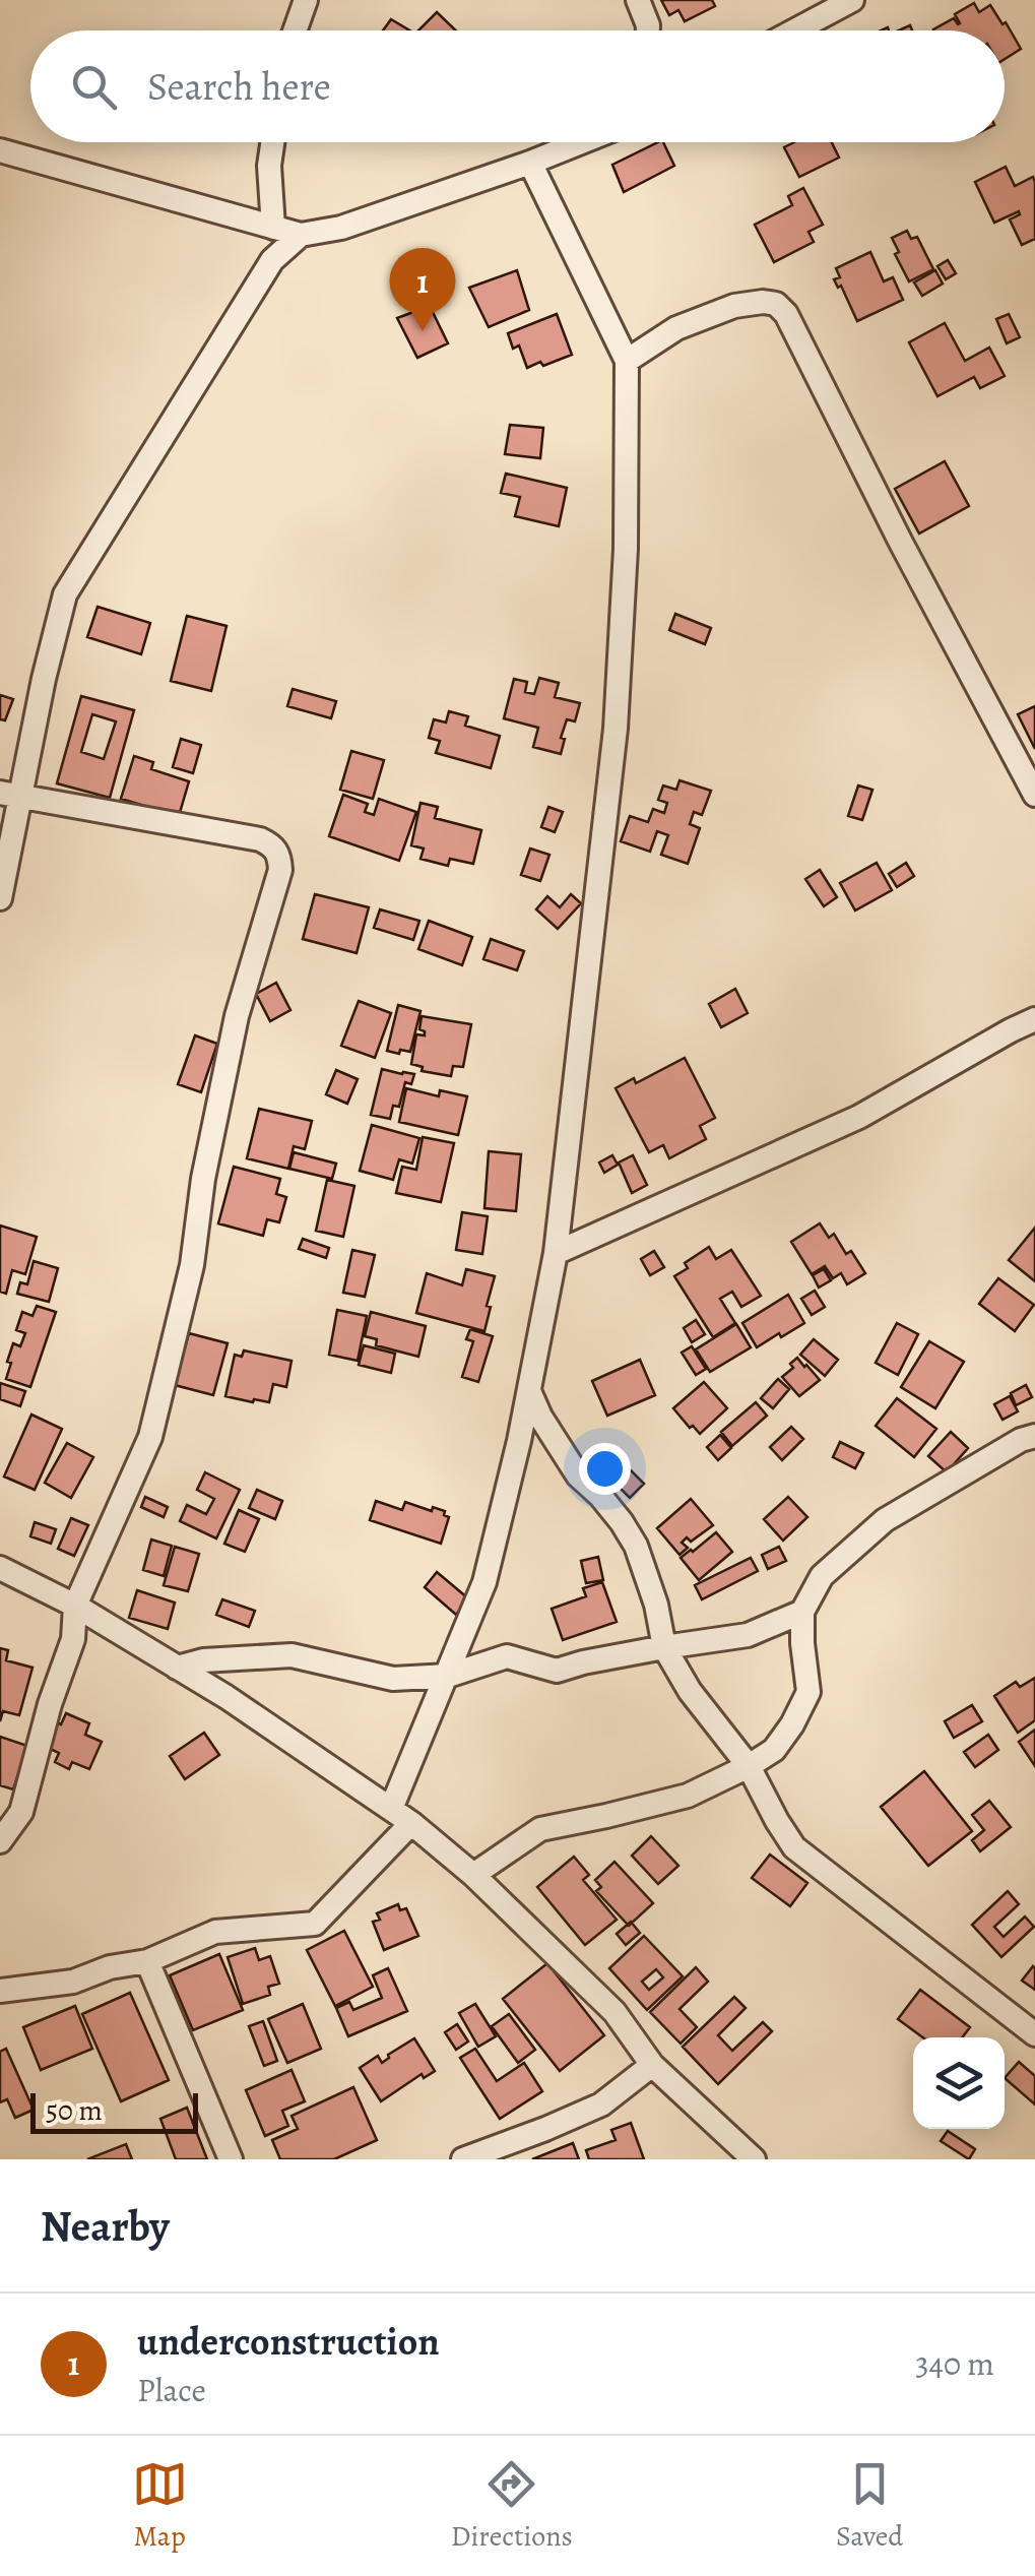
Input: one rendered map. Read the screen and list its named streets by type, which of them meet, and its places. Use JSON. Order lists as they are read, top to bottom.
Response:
{
  "scale_bar": "50 m",
  "page": {
    "search": "Search here",
    "pins": "1",
    "scale": "50 m",
    "heading": "Nearby",
    "list": [
      {
        "mark": "1",
        "name": "underconstruction",
        "note": "Place",
        "value": "340 m"
      }
    ],
    "nav": ["Map", "Directions", "Saved"]
  }
}
